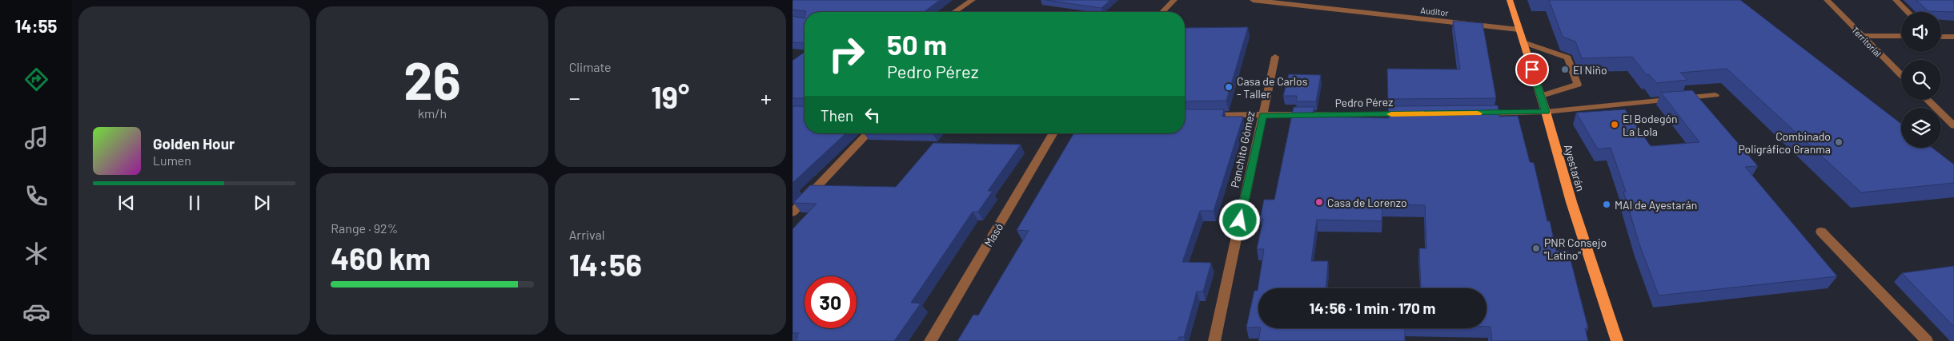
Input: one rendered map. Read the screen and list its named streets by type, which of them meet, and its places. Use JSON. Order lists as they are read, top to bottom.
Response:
{
  "streets": {
    "main road": ["Ayestarán"],
    "street": [
      "Auditor",
      "Territorial",
      "Pedro Pérez",
      "Panchito Gómez",
      "Masó"
    ]
  },
  "crossings": [
    ["Auditor", "Ayestarán"],
    ["Pedro Pérez", "Panchito Gómez"]
  ],
  "places": [
    "El Niño",
    "Casa de Carlos - Taller",
    "El Bodegón La Lola",
    "Combinado Poligráfico Granma",
    "Casa de Lorenzo",
    "MAI de Ayestarán",
    "PNR Consejo \"Latino\""
  ],
  "page": {
    "tabs": "14:55",
    "tile": [
      ["26", "km/h"],
      "Climate",
      ["Range · 92%", "460 km"],
      ["Arrival", "14:56"]
    ],
    "turn": ["50 m", "Pedro Pérez"],
    "heat": ["−", "19°", "+"],
    "then": "Then",
    "song": ["Golden Hour", "Lumen"],
    "limit": "30",
    "trip": "14:56 · 1 min · 170 m"
  }
}
